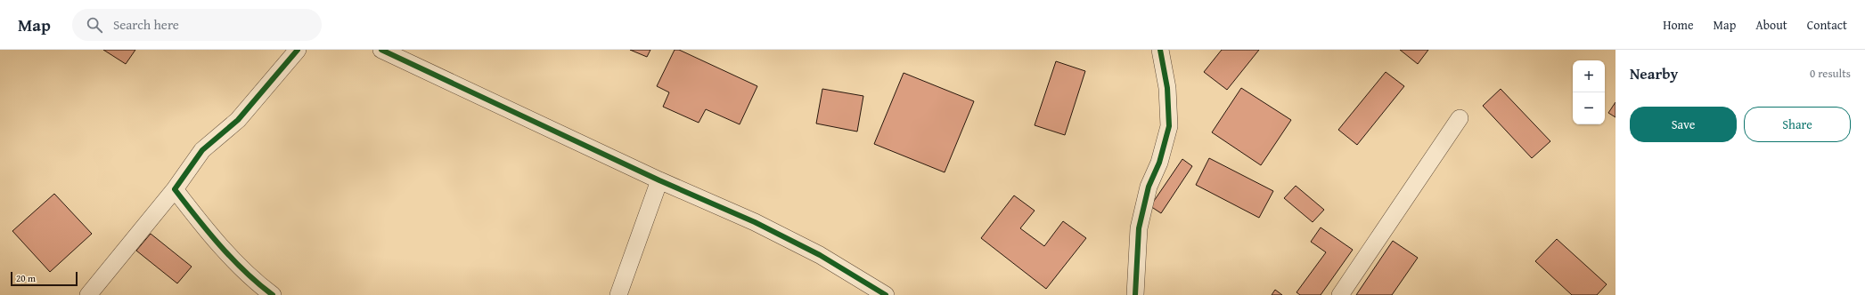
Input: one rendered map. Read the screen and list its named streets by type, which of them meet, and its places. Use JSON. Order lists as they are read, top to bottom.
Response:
{
  "scale_bar": "20 m",
  "page": {
    "header": "Map",
    "search": "Search here",
    "nav": [
      "Home",
      "Map",
      "About",
      "Contact"
    ],
    "heading": ["Nearby", "0 results"],
    "map_buttons": ["+", "−"],
    "buttons": ["Save", "Share"],
    "scale": "20 m"
  }
}
